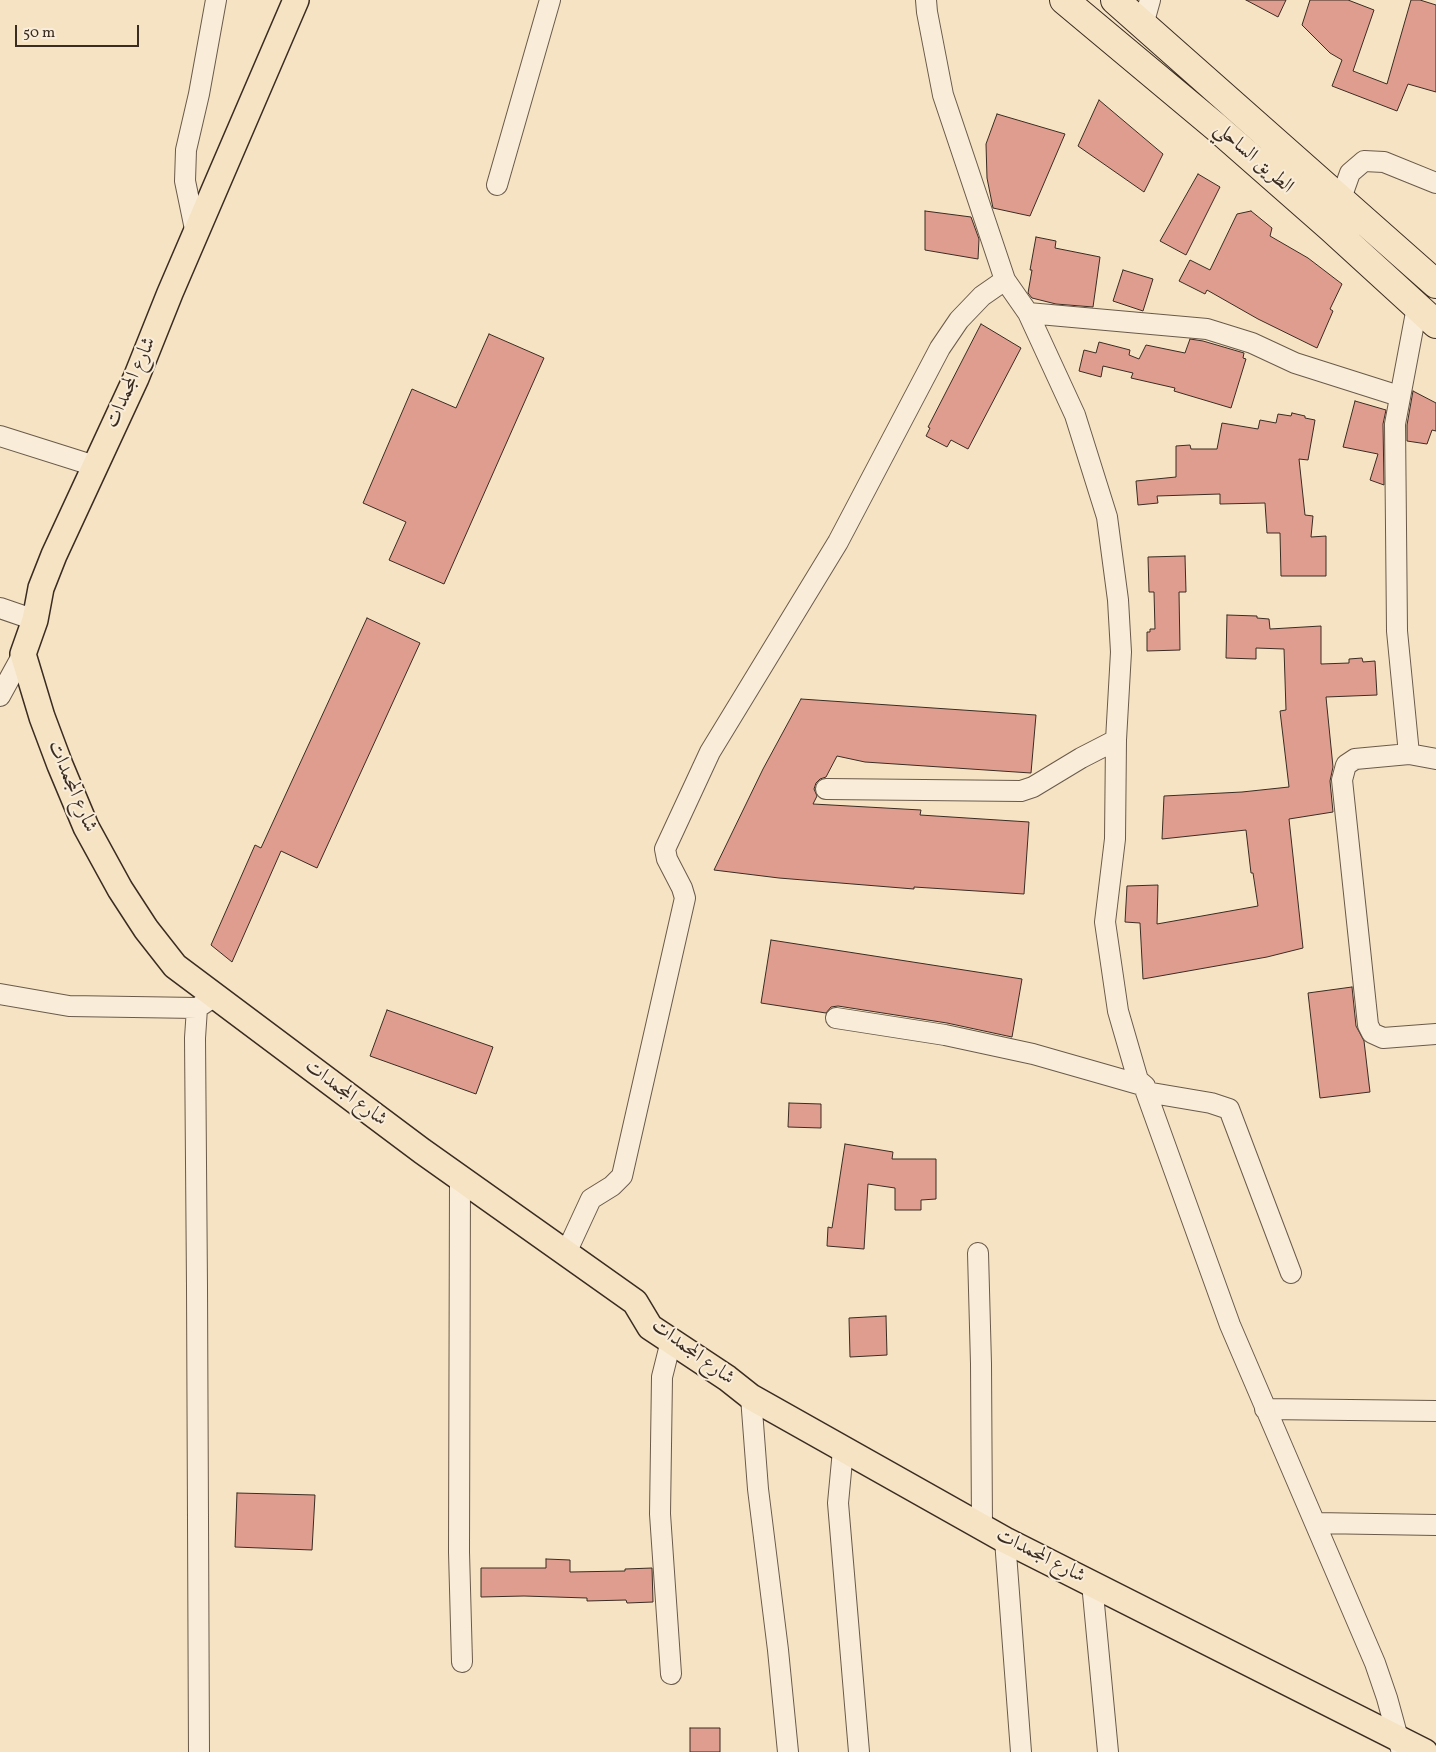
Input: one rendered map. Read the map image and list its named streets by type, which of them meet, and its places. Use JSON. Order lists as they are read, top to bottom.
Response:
{
  "streets": {
    "highway": ["الطريق الساحلي"],
    "main road": ["شارع المجمدات"]
  },
  "scale_bar": "50 m"
}
